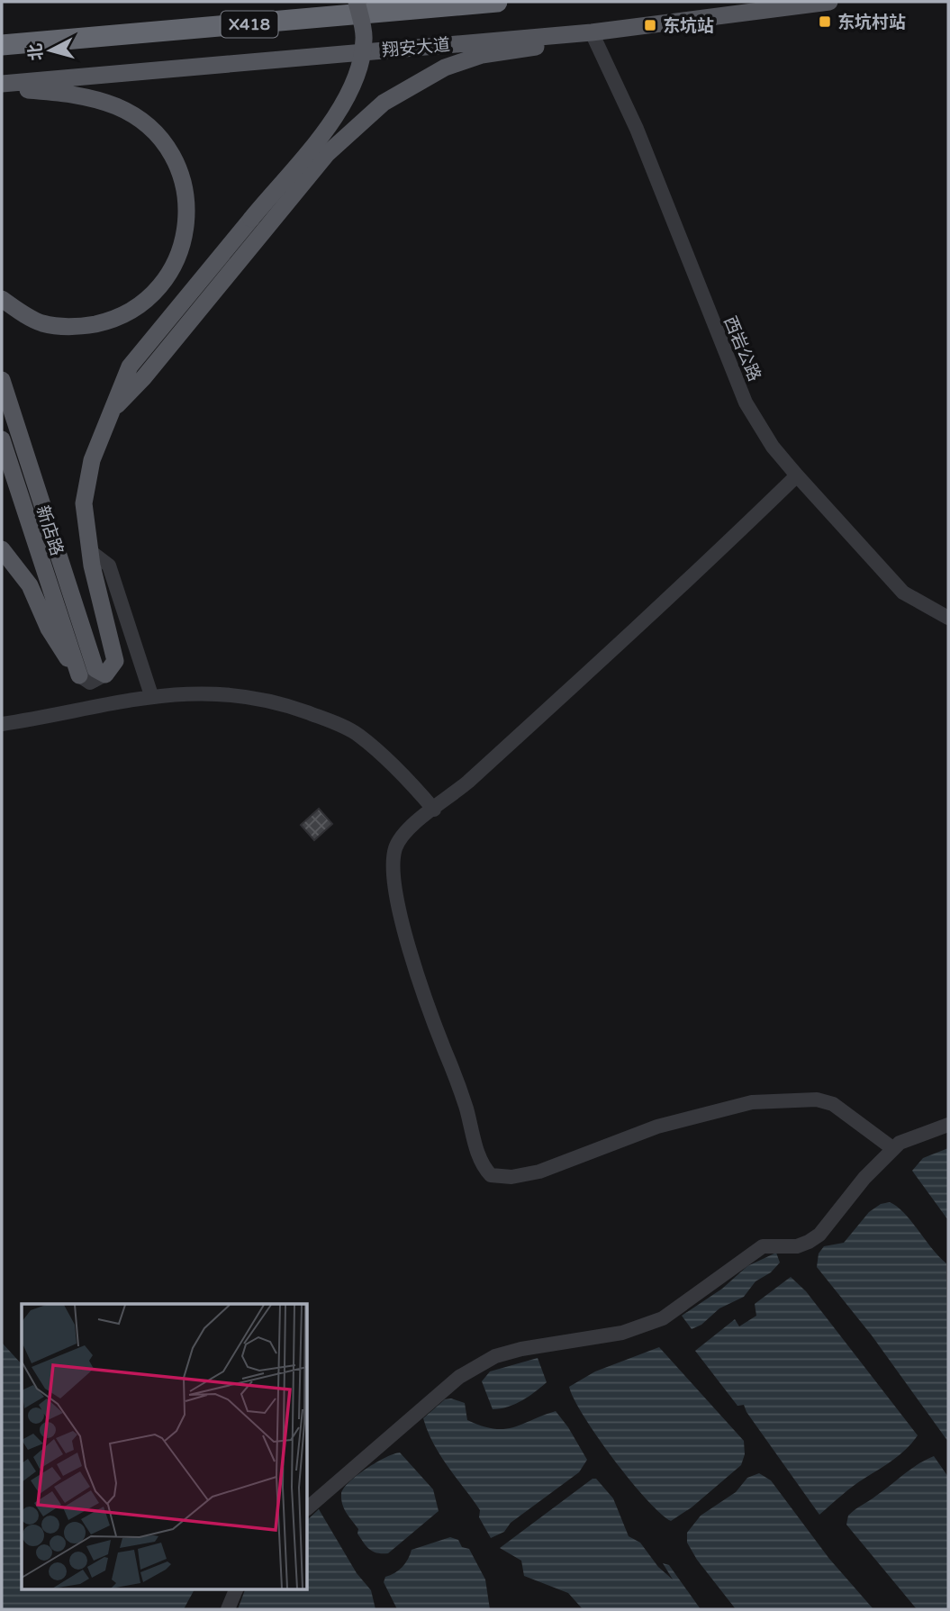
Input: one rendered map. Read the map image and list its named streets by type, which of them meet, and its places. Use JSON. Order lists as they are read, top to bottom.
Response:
{
  "streets": {
    "highway": ["X418", "翔安大道"],
    "main road": ["新店路"],
    "street": ["西岩公路"]
  },
  "crossings": [
    ["翔安大道", "西岩公路"]
  ],
  "places": {
    "transit": ["东坑村站", "东坑站"]
  },
  "north": "left"
}
